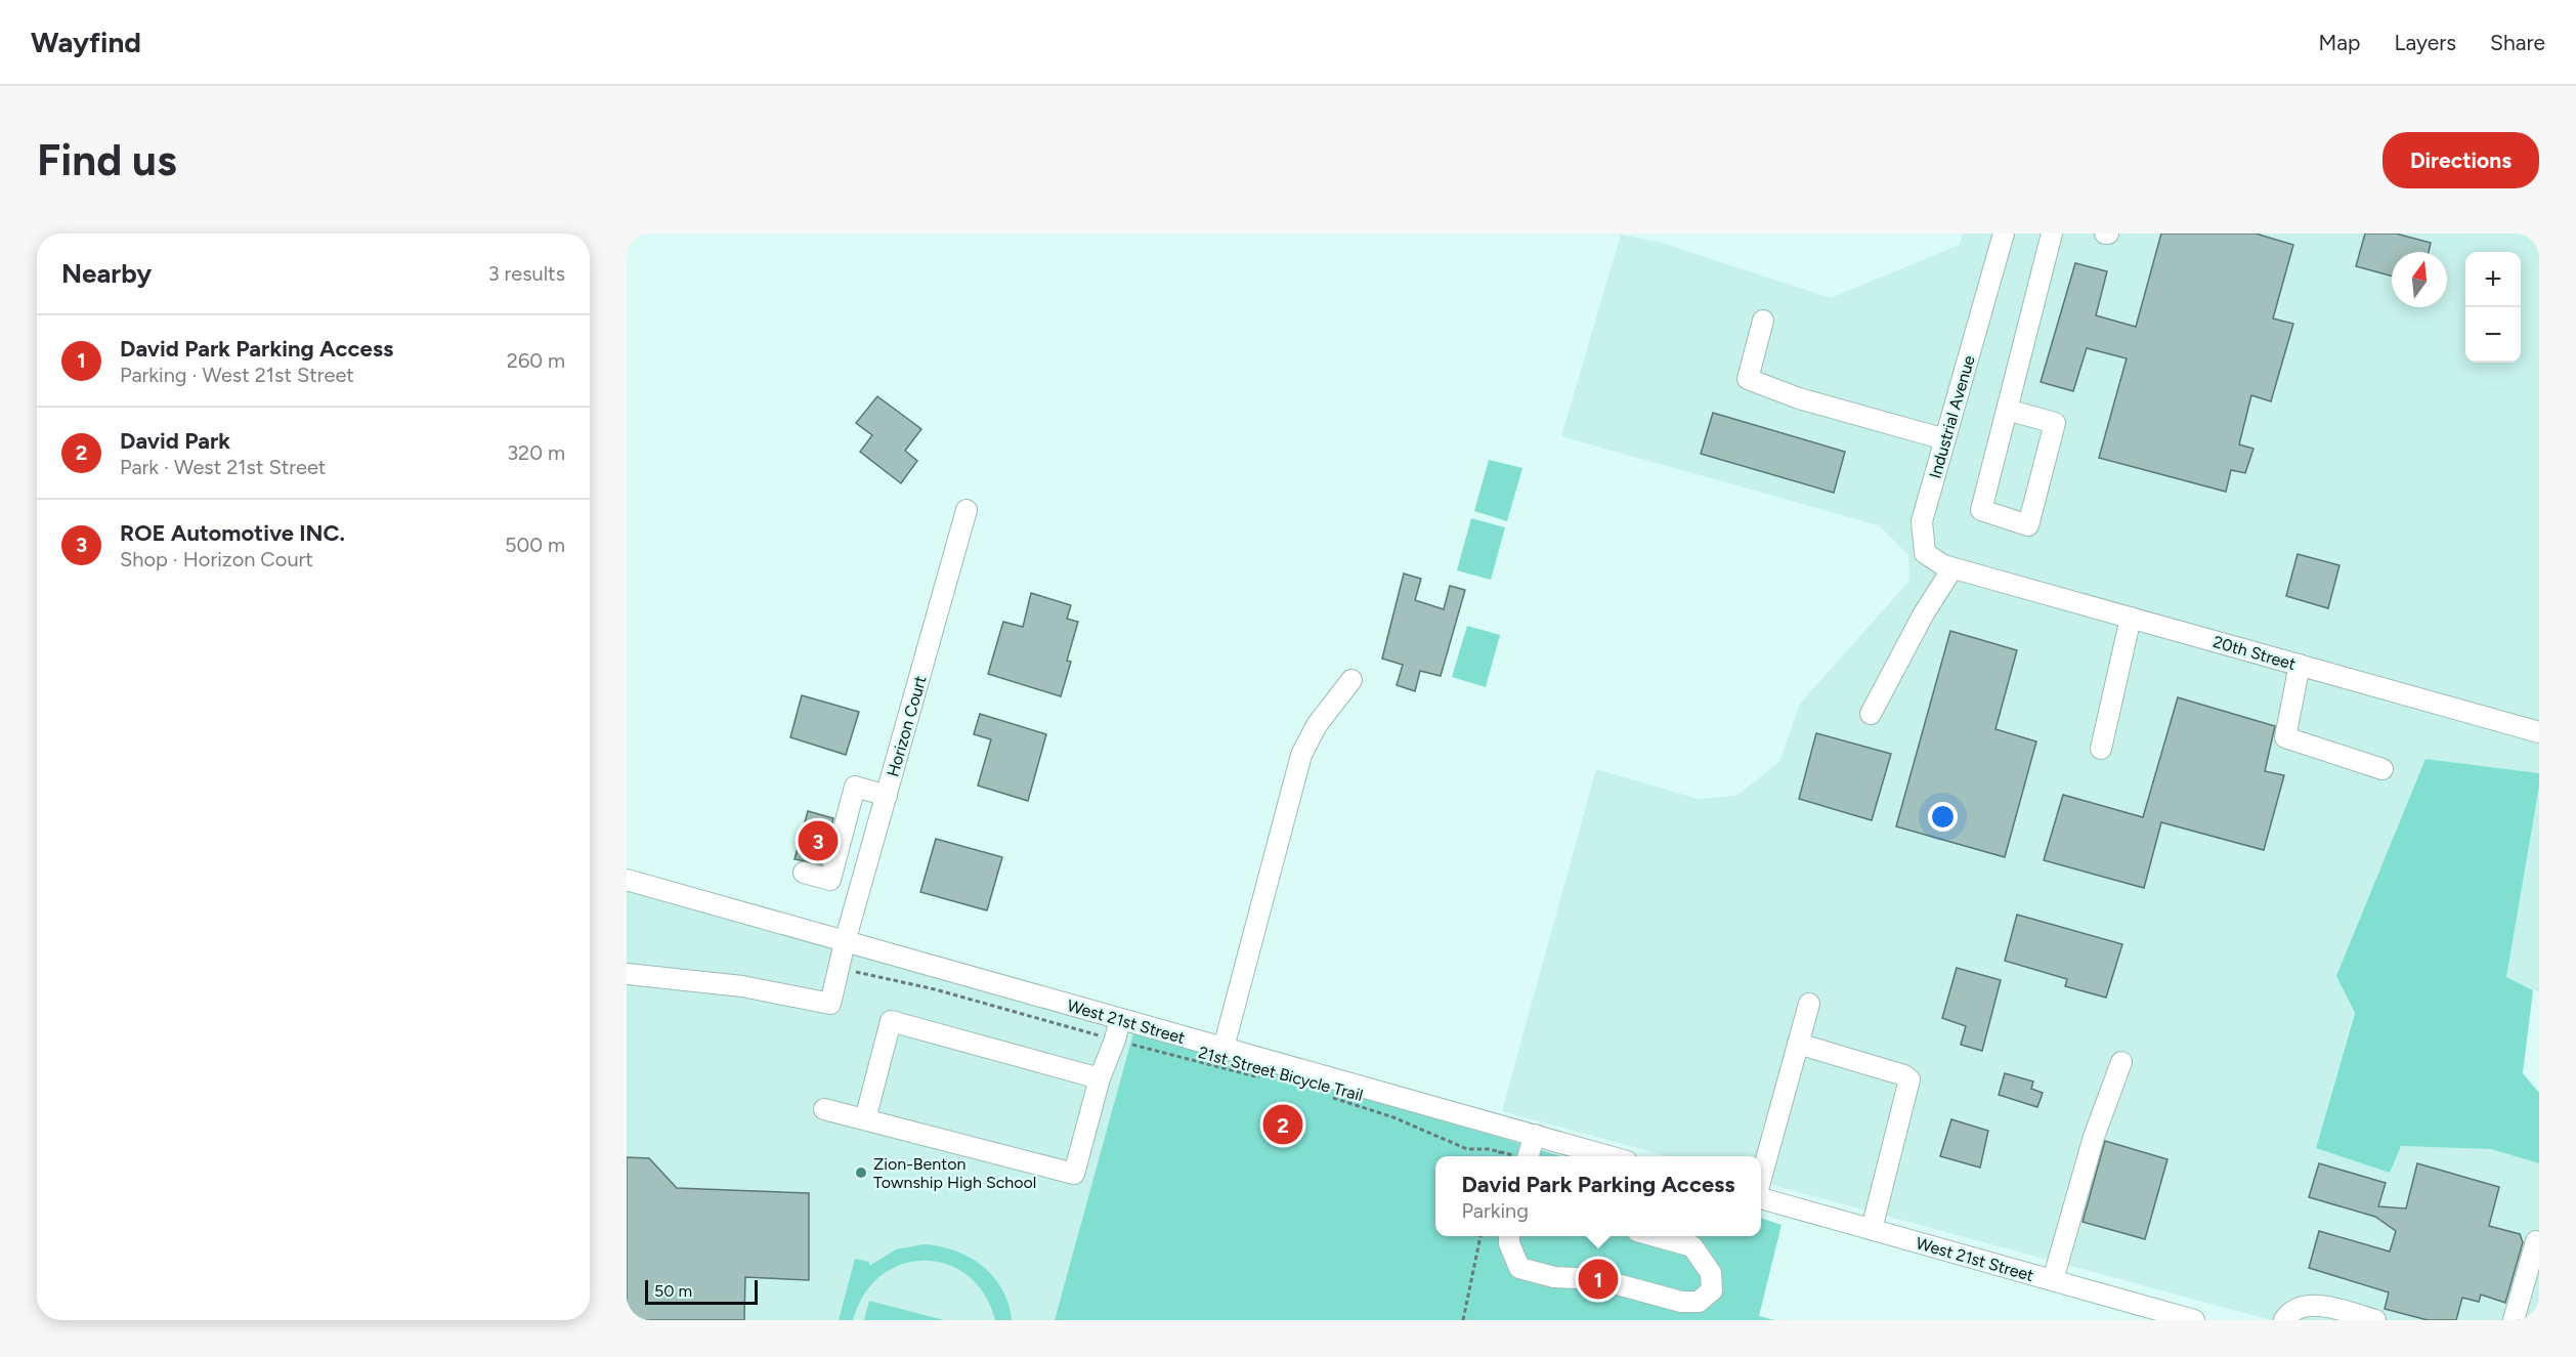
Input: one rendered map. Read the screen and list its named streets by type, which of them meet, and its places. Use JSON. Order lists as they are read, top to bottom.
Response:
{
  "streets": {
    "street": [
      "Industrial Avenue",
      "20th Street",
      "Horizon Court",
      "West 21st Street"
    ],
    "path": ["21st Street Bicycle Trail"]
  },
  "crossings": [
    ["Industrial Avenue", "20th Street"],
    ["Horizon Court", "West 21st Street"],
    ["Horizon Court", "21st Street Bicycle Trail"]
  ],
  "places": ["Zion-Benton Township High School"],
  "scale_bar": "50 m",
  "north": "top",
  "page": {
    "header": "Wayfind",
    "nav": ["Map", "Layers", "Share"],
    "buttons": "Directions",
    "title": "Find us",
    "heading": ["Nearby", "3 results"],
    "map_buttons": ["+", "−"],
    "list": [
      {
        "mark": "1",
        "name": "David Park Parking Access",
        "note": "Parking · West 21st Street",
        "value": "260 m"
      },
      {
        "mark": "2",
        "name": "David Park",
        "note": "Park · West 21st Street",
        "value": "320 m"
      },
      {
        "mark": "3",
        "name": "ROE Automotive INC.",
        "note": "Shop · Horizon Court",
        "value": "500 m"
      }
    ],
    "pins": ["3", "2", "1"],
    "popup": ["David Park Parking Access", "Parking"],
    "scale": "50 m"
  }
}
